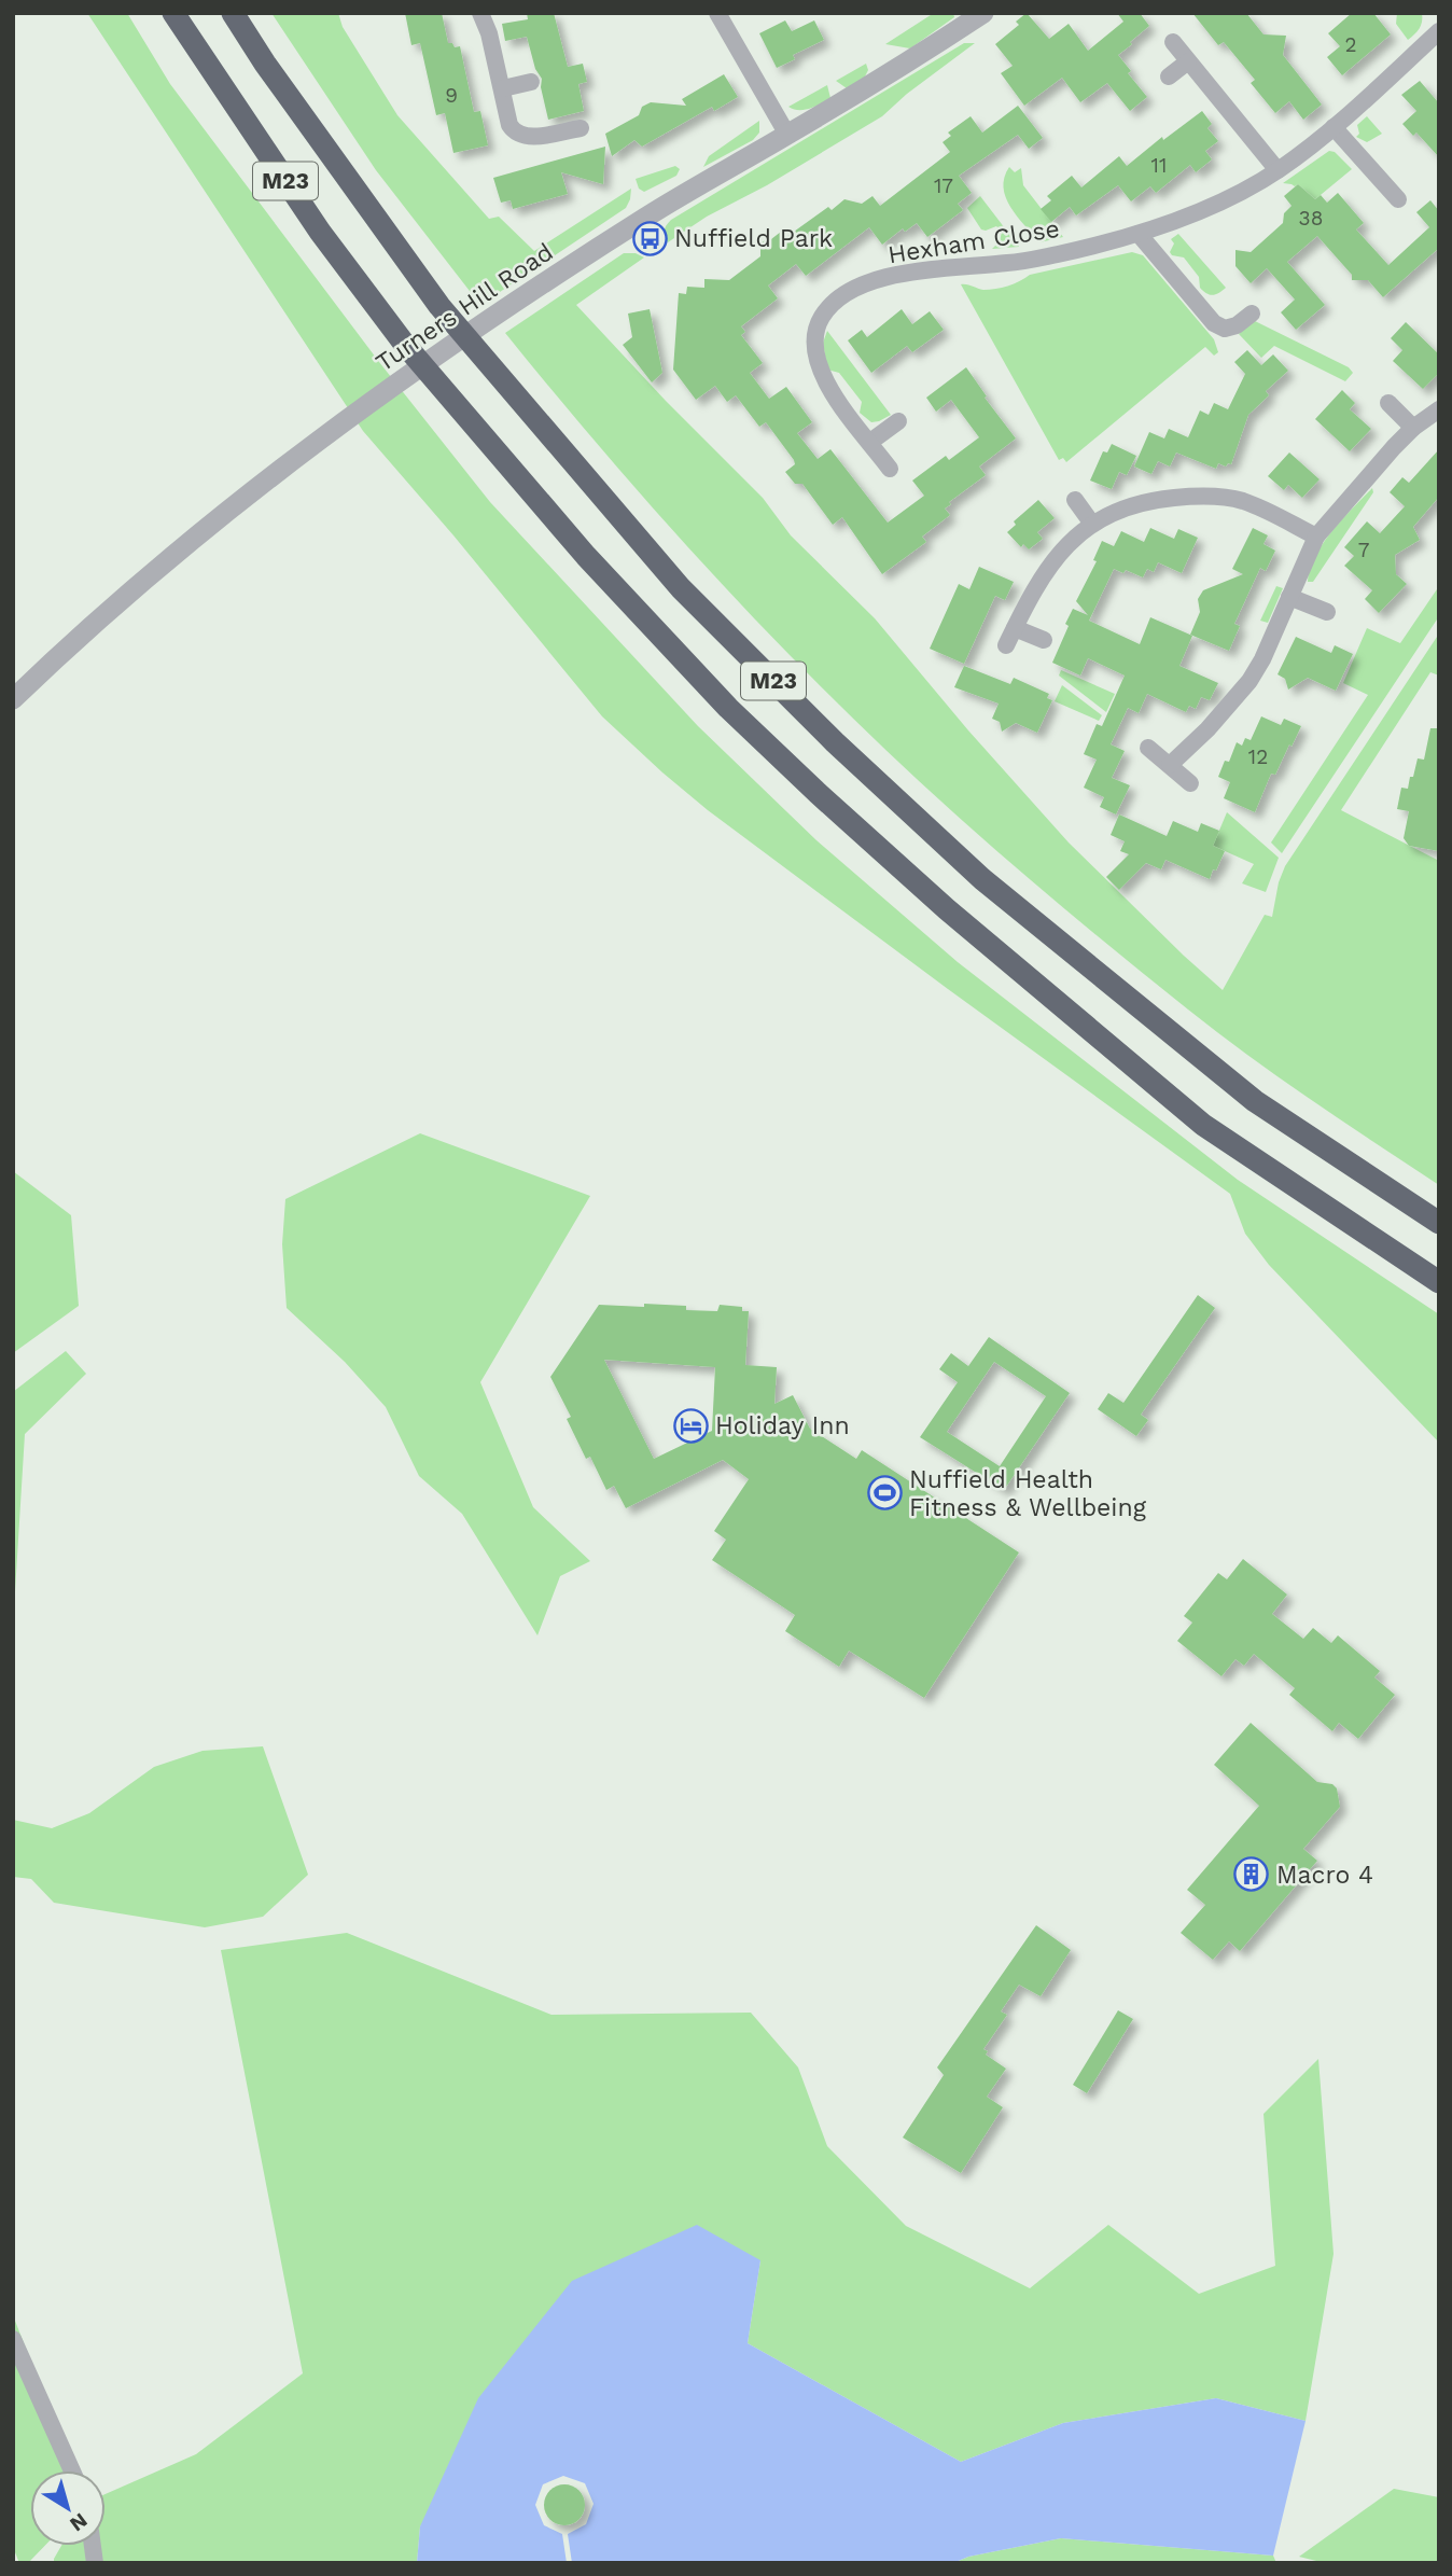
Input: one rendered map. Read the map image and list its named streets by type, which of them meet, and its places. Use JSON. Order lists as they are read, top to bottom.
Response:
{
  "streets": {
    "highway": ["M23"],
    "street": ["Hexham Close", "Turners Hill Road"]
  },
  "places": {
    "bus stop": ["Nuffield Park"],
    "hotel": ["Holiday Inn"],
    "sports": ["Nuffield Health Fitness & Wellbeing"],
    "building": ["Macro 4"]
  },
  "house_numbers": [
    "2",
    "9",
    "11",
    "17",
    "38",
    "7",
    "12"
  ],
  "north": "bottom right"
}
